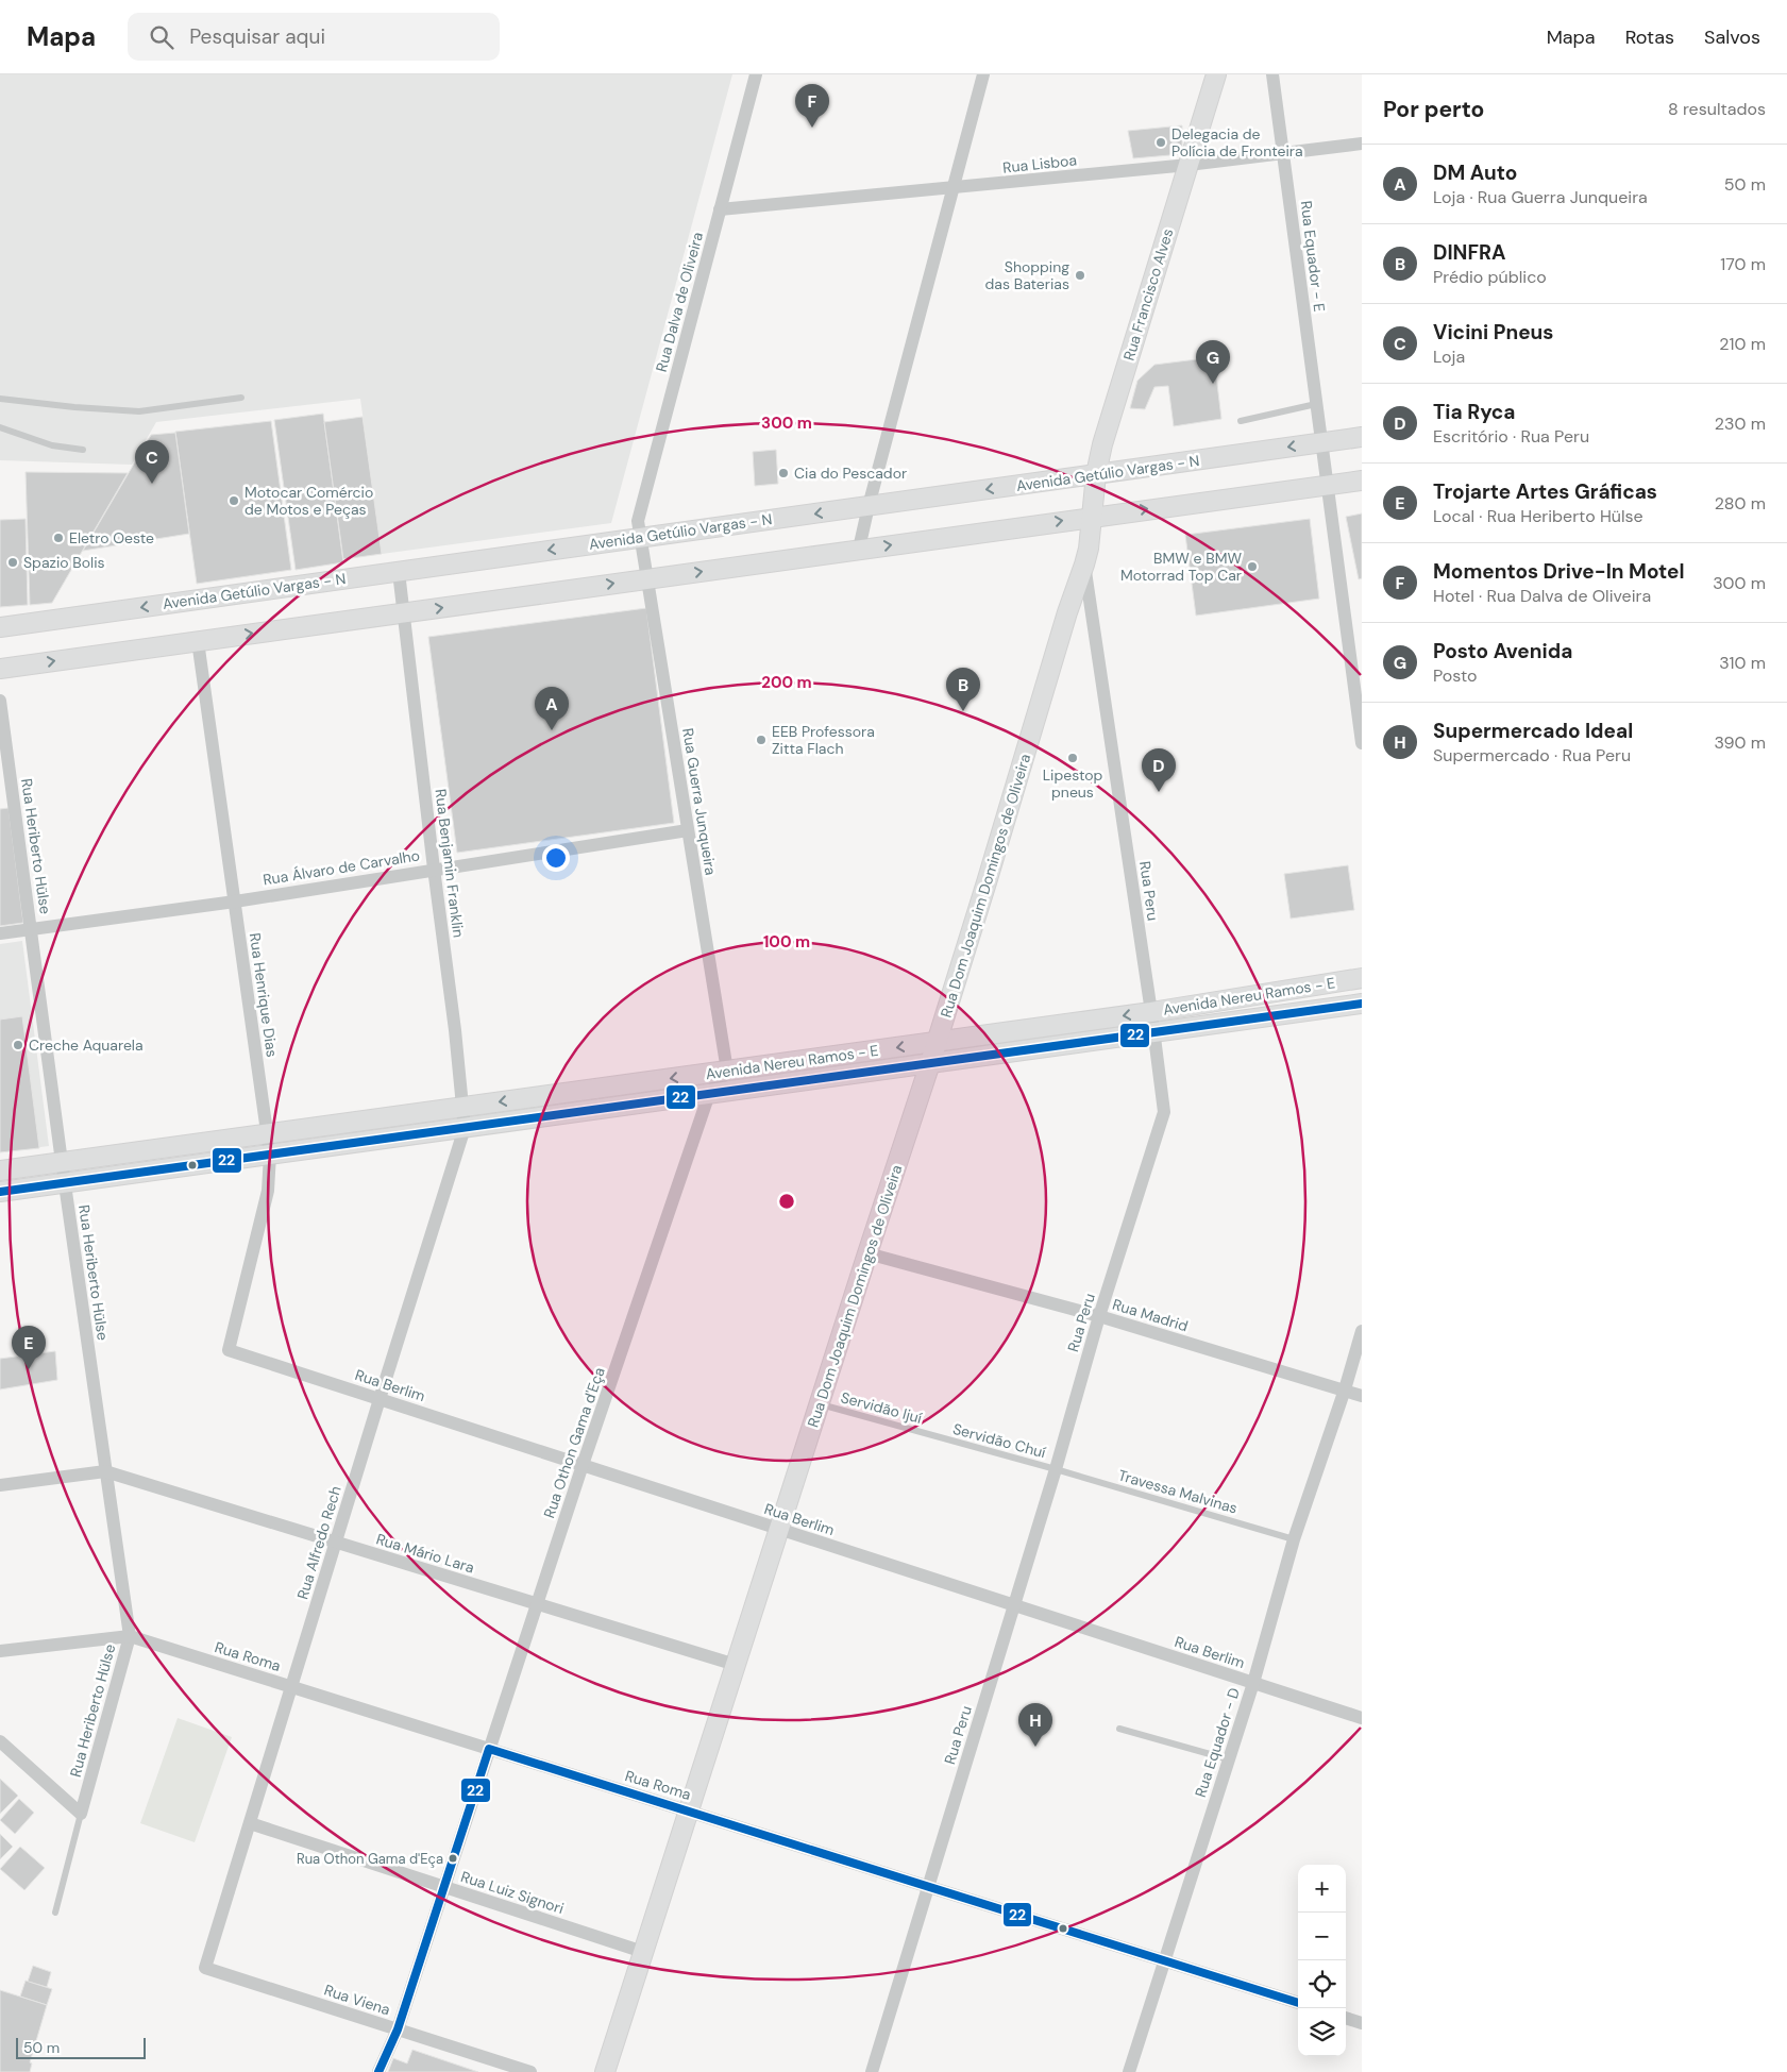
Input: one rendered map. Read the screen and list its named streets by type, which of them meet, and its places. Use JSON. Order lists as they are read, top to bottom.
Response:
{
  "streets": {
    "street": [
      "Rua Lisboa",
      "Rua Equador - E",
      "Rua Francisco Alves",
      "Rua Dalva de Oliveira",
      "Avenida Getúlio Vargas - N",
      "Rua Guerra Junqueira",
      "Rua Heriberto Hülse",
      "Rua Benjamin Franklin",
      "Rua Álvaro de Carvalho",
      "Rua Dom Joaquim Domingos de Oliveira",
      "Rua Peru",
      "Rua Henrique Dias",
      "Avenida Nereu Ramos - E",
      "Rua Madrid",
      "Rua Berlim",
      "Rua Othon Gama d'Eça",
      "Rua Alfredo Rech",
      "Rua Mário Lara",
      "Rua Roma",
      "Rua Equador - D",
      "Rua Luiz Signori",
      "Rua Viena"
    ],
    "lane": ["Servidão Ijuí", "Servidão Chuí", "Travessa Malvinas"]
  },
  "crossings": [
    ["Rua Lisboa", "Rua Equador - E"],
    ["Rua Lisboa", "Rua Francisco Alves"],
    ["Rua Lisboa", "Rua Dalva de Oliveira"],
    ["Rua Equador - E", "Avenida Getúlio Vargas - N"],
    ["Rua Francisco Alves", "Avenida Getúlio Vargas - N"],
    ["Rua Francisco Alves", "Rua Dom Joaquim Domingos de Oliveira"],
    ["Rua Dalva de Oliveira", "Avenida Getúlio Vargas - N"],
    ["Rua Dalva de Oliveira", "Rua Guerra Junqueira"],
    ["Avenida Getúlio Vargas - N", "Rua Guerra Junqueira"],
    ["Avenida Getúlio Vargas - N", "Rua Benjamin Franklin"],
    ["Rua Guerra Junqueira", "Rua Álvaro de Carvalho"],
    ["Rua Guerra Junqueira", "Avenida Nereu Ramos - E"],
    ["Rua Guerra Junqueira", "Rua Othon Gama d'Eça"],
    ["Rua Heriberto Hülse", "Rua Álvaro de Carvalho"],
    ["Rua Heriberto Hülse", "Avenida Nereu Ramos - E"],
    ["Rua Heriberto Hülse", "Rua Mário Lara"],
    ["Rua Heriberto Hülse", "Rua Roma"],
    ["Rua Benjamin Franklin", "Rua Álvaro de Carvalho"],
    ["Rua Benjamin Franklin", "Avenida Nereu Ramos - E"],
    ["Rua Benjamin Franklin", "Rua Alfredo Rech"],
    ["Rua Álvaro de Carvalho", "Rua Henrique Dias"],
    ["Rua Dom Joaquim Domingos de Oliveira", "Rua Peru"],
    ["Rua Dom Joaquim Domingos de Oliveira", "Avenida Nereu Ramos - E"],
    ["Rua Dom Joaquim Domingos de Oliveira", "Rua Madrid"],
    ["Rua Dom Joaquim Domingos de Oliveira", "Rua Berlim"],
    ["Rua Dom Joaquim Domingos de Oliveira", "Servidão Ijuí"],
    ["Rua Dom Joaquim Domingos de Oliveira", "Rua Mário Lara"],
    ["Rua Dom Joaquim Domingos de Oliveira", "Rua Roma"],
    ["Rua Dom Joaquim Domingos de Oliveira", "Rua Luiz Signori"],
    ["Rua Peru", "Avenida Nereu Ramos - E"],
    ["Rua Peru", "Rua Madrid"],
    ["Rua Peru", "Rua Berlim"],
    ["Rua Peru", "Servidão Chuí"],
    ["Rua Peru", "Travessa Malvinas"],
    ["Rua Peru", "Rua Roma"],
    ["Rua Henrique Dias", "Avenida Nereu Ramos - E"],
    ["Rua Henrique Dias", "Rua Berlim"],
    ["Avenida Nereu Ramos - E", "Rua Othon Gama d'Eça"],
    ["Avenida Nereu Ramos - E", "Rua Alfredo Rech"],
    ["Rua Madrid", "Rua Equador - D"],
    ["Rua Berlim", "Rua Othon Gama d'Eça"],
    ["Rua Berlim", "Rua Alfredo Rech"],
    ["Rua Berlim", "Rua Equador - D"],
    ["Servidão Ijuí", "Servidão Chuí"],
    ["Servidão Chuí", "Travessa Malvinas"],
    ["Rua Othon Gama d'Eça", "Rua Mário Lara"],
    ["Rua Othon Gama d'Eça", "Rua Roma"],
    ["Rua Othon Gama d'Eça", "Rua Luiz Signori"],
    ["Rua Othon Gama d'Eça", "Rua Viena"],
    ["Travessa Malvinas", "Rua Equador - D"],
    ["Rua Alfredo Rech", "Rua Mário Lara"],
    ["Rua Alfredo Rech", "Rua Roma"],
    ["Rua Alfredo Rech", "Rua Luiz Signori"],
    ["Rua Alfredo Rech", "Rua Viena"],
    ["Rua Roma", "Rua Equador - D"]
  ],
  "places": [
    "Delegacia de Polícia de Fronteira",
    "Shopping das Baterias",
    "Cia do Pescador",
    "Motocar Comércio de Motos e Peças",
    "Eletro Oeste",
    "Spazio Bolis",
    "BMW e BMW Motorrad Top Car",
    "EEB Professora Zitta Flach",
    "Lipestop pneus",
    "Creche Aquarela",
    "Rua Othon Gama d'Eça"
  ],
  "lines": ["transit line 22"],
  "scale_bar": "50 m",
  "page": {
    "header": "Mapa",
    "search": "Pesquisar aqui",
    "nav": ["Mapa", "Rotas", "Salvos"],
    "heading": ["Por perto", "8 resultados"],
    "pins": [
      "F",
      "G",
      "C",
      "B",
      "A",
      "D",
      "E",
      "H"
    ],
    "list": [
      {
        "mark": "A",
        "name": "DM Auto",
        "note": "Loja · Rua Guerra Junqueira",
        "value": "50 m"
      },
      {
        "mark": "B",
        "name": "DINFRA",
        "note": "Prédio público",
        "value": "170 m"
      },
      {
        "mark": "C",
        "name": "Vicini Pneus",
        "note": "Loja",
        "value": "210 m"
      },
      {
        "mark": "D",
        "name": "Tia Ryca",
        "note": "Escritório · Rua Peru",
        "value": "230 m"
      },
      {
        "mark": "E",
        "name": "Trojarte Artes Gráficas",
        "note": "Local · Rua Heriberto Hülse",
        "value": "280 m"
      },
      {
        "mark": "F",
        "name": "Momentos Drive-In Motel",
        "note": "Hotel · Rua Dalva de Oliveira",
        "value": "300 m"
      },
      {
        "mark": "G",
        "name": "Posto Avenida",
        "note": "Posto",
        "value": "310 m"
      },
      {
        "mark": "H",
        "name": "Supermercado Ideal",
        "note": "Supermercado · Rua Peru",
        "value": "390 m"
      }
    ],
    "map_buttons": ["+", "−"],
    "scale": "50 m"
  },
  "rings": ["300 m", "200 m", "100 m"]
}
